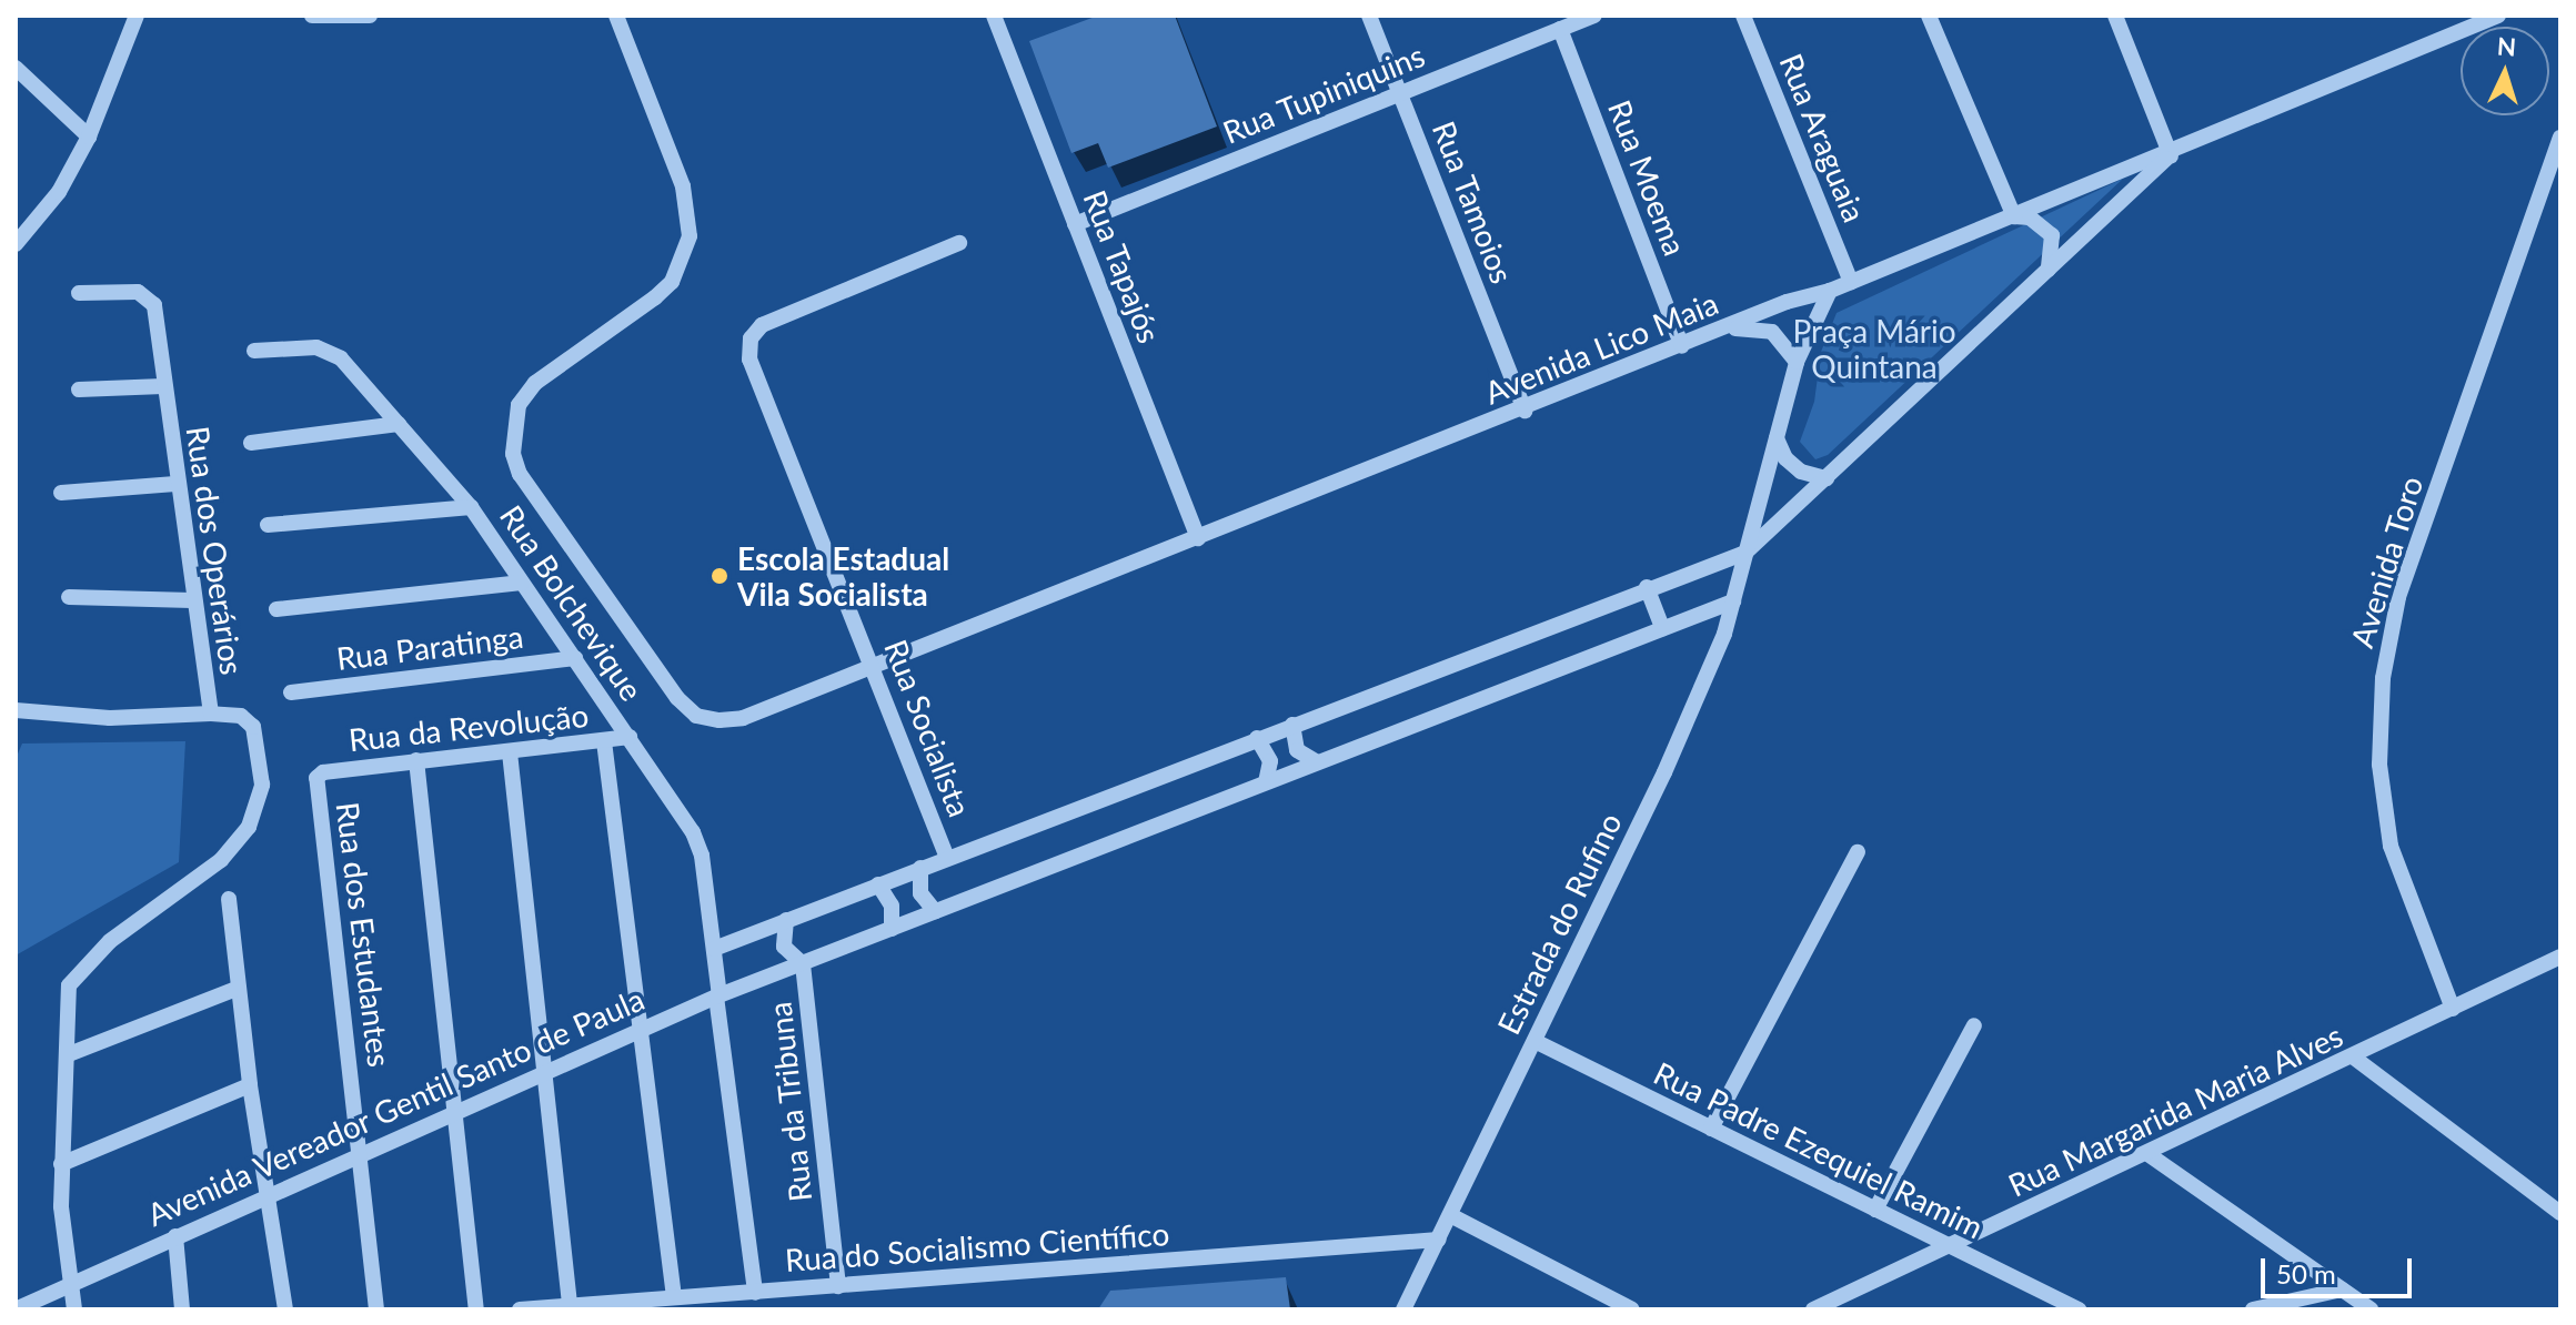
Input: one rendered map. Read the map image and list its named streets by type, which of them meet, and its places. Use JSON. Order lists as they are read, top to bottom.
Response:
{
  "streets": {
    "street": [
      "Rua Tupiniquins",
      "Rua Araguaia",
      "Rua Moema",
      "Rua Tamoios",
      "Rua Tapajós",
      "Avenida Lico Maia",
      "Rua dos Operários",
      "Avenida Toro",
      "Rua Bolchevique",
      "Rua Paratinga",
      "Rua da Revolução",
      "Rua Socialista",
      "Estrada do Rufino",
      "Rua dos Estudantes",
      "Rua da Tribuna",
      "Avenida Vereador Gentil Santo de Paula",
      "Rua Margarida Maria Alves",
      "Rua Padre Ezequiel Ramim",
      "Rua do Socialismo Científico"
    ]
  },
  "crossings": [
    ["Rua Tupiniquins", "Rua Moema"],
    ["Rua Tupiniquins", "Rua Tamoios"],
    ["Rua Tupiniquins", "Rua Tapajós"],
    ["Rua Araguaia", "Avenida Lico Maia"],
    ["Rua Moema", "Avenida Lico Maia"],
    ["Rua Tamoios", "Avenida Lico Maia"],
    ["Rua Tapajós", "Avenida Lico Maia"],
    ["Avenida Lico Maia", "Rua Socialista"],
    ["Avenida Lico Maia", "Estrada do Rufino"],
    ["Rua dos Operários", "Avenida Vereador Gentil Santo de Paula"],
    ["Avenida Toro", "Rua Margarida Maria Alves"],
    ["Rua Bolchevique", "Rua Paratinga"],
    ["Rua Bolchevique", "Rua da Revolução"],
    ["Rua Bolchevique", "Avenida Vereador Gentil Santo de Paula"],
    ["Rua Bolchevique", "Rua do Socialismo Científico"],
    ["Rua da Revolução", "Rua dos Estudantes"],
    ["Estrada do Rufino", "Avenida Vereador Gentil Santo de Paula"],
    ["Estrada do Rufino", "Rua Padre Ezequiel Ramim"],
    ["Estrada do Rufino", "Rua do Socialismo Científico"],
    ["Rua dos Estudantes", "Avenida Vereador Gentil Santo de Paula"],
    ["Rua da Tribuna", "Avenida Vereador Gentil Santo de Paula"],
    ["Rua da Tribuna", "Rua do Socialismo Científico"],
    ["Rua Margarida Maria Alves", "Rua Padre Ezequiel Ramim"]
  ],
  "parks": ["Praça Mário Quintana"],
  "places": ["Escola Estadual Vila Socialista"],
  "scale_bar": "50 m",
  "north": "top"
}
